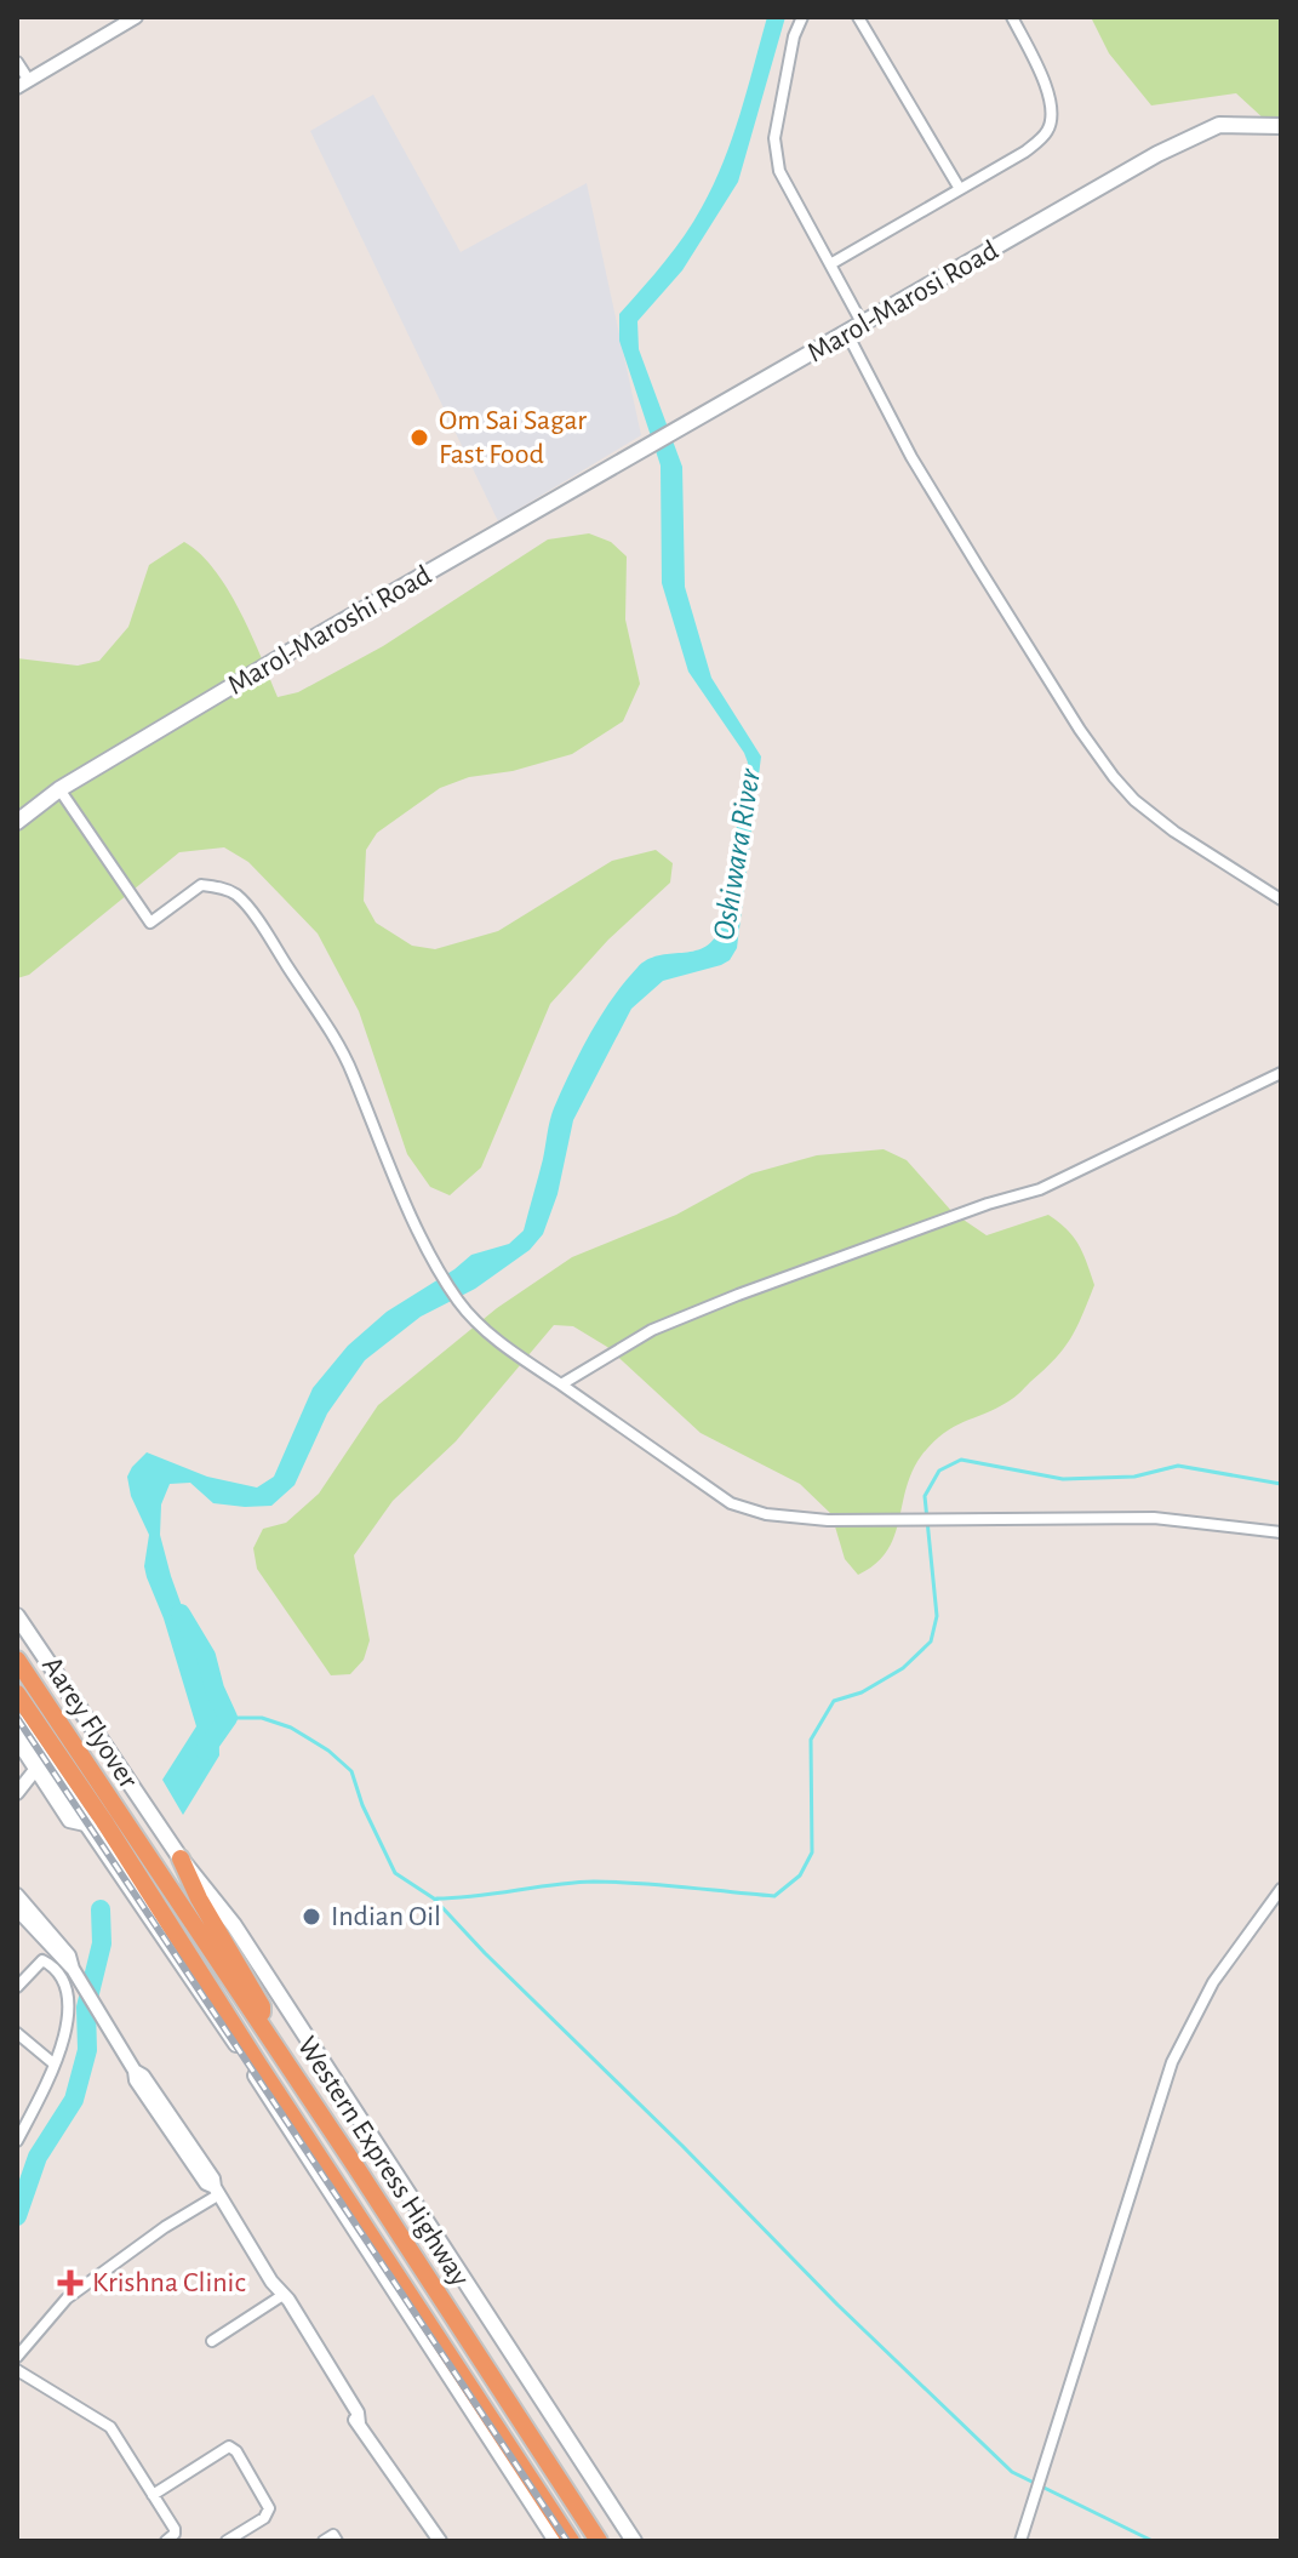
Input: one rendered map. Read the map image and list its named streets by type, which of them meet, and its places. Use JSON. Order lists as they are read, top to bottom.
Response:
{
  "streets": {
    "highway": ["Aarey Flyover", "Western Express Highway"],
    "main road": ["Marol-Marosi Road", "Marol-Maroshi Road"]
  },
  "crossings": [
    ["Marol-Marosi Road", "Marol-Maroshi Road"],
    ["Aarey Flyover", "Western Express Highway"]
  ],
  "water": ["Oshiwara River"],
  "places": {
    "other": ["Om Sai Sagar Fast Food", "Indian Oil"],
    "health": ["Krishna Clinic"]
  }
}
